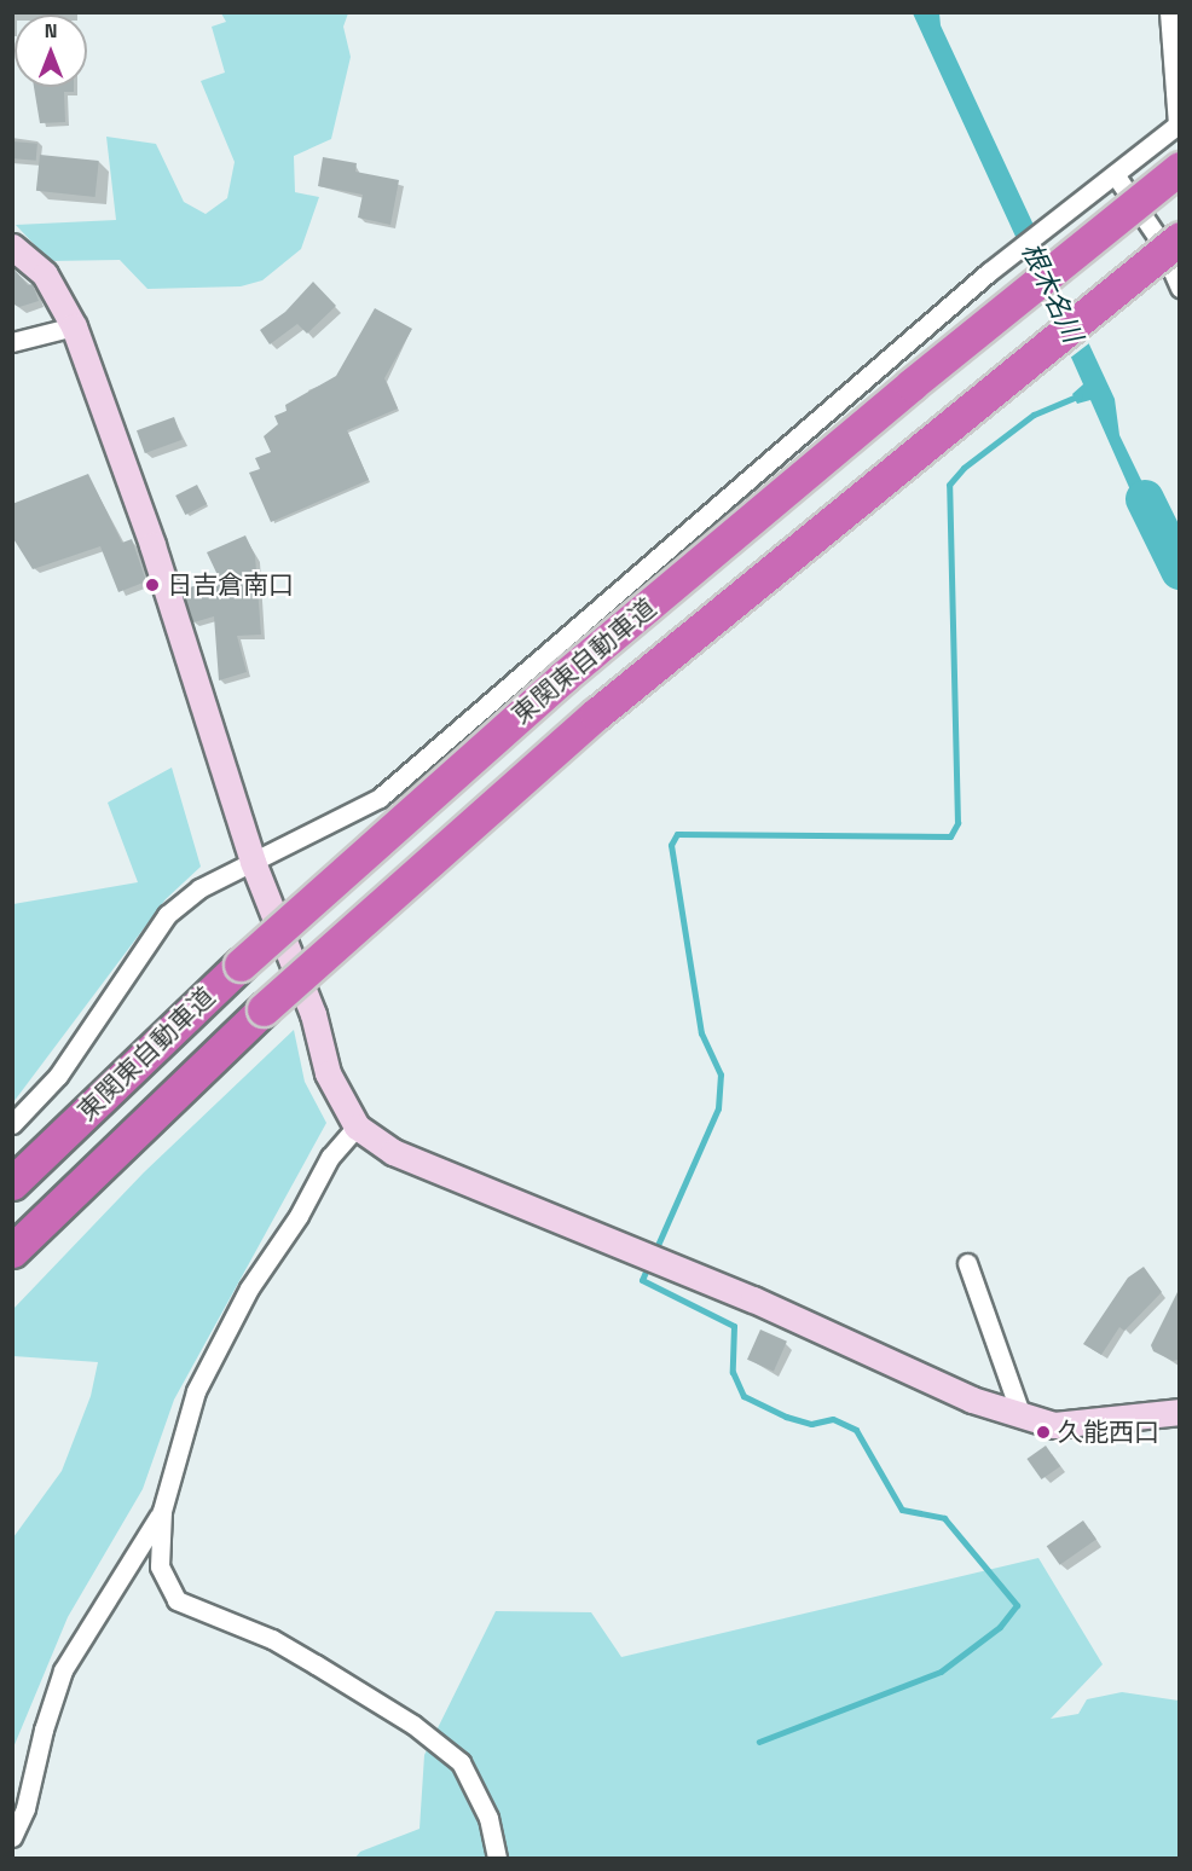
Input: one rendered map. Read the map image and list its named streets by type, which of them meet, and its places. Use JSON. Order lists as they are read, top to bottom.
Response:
{
  "streets": {
    "highway": ["東関東自動車道"]
  },
  "water": ["根木名川"],
  "places": ["日吉倉南口", "久能西口"],
  "north": "top"
}
